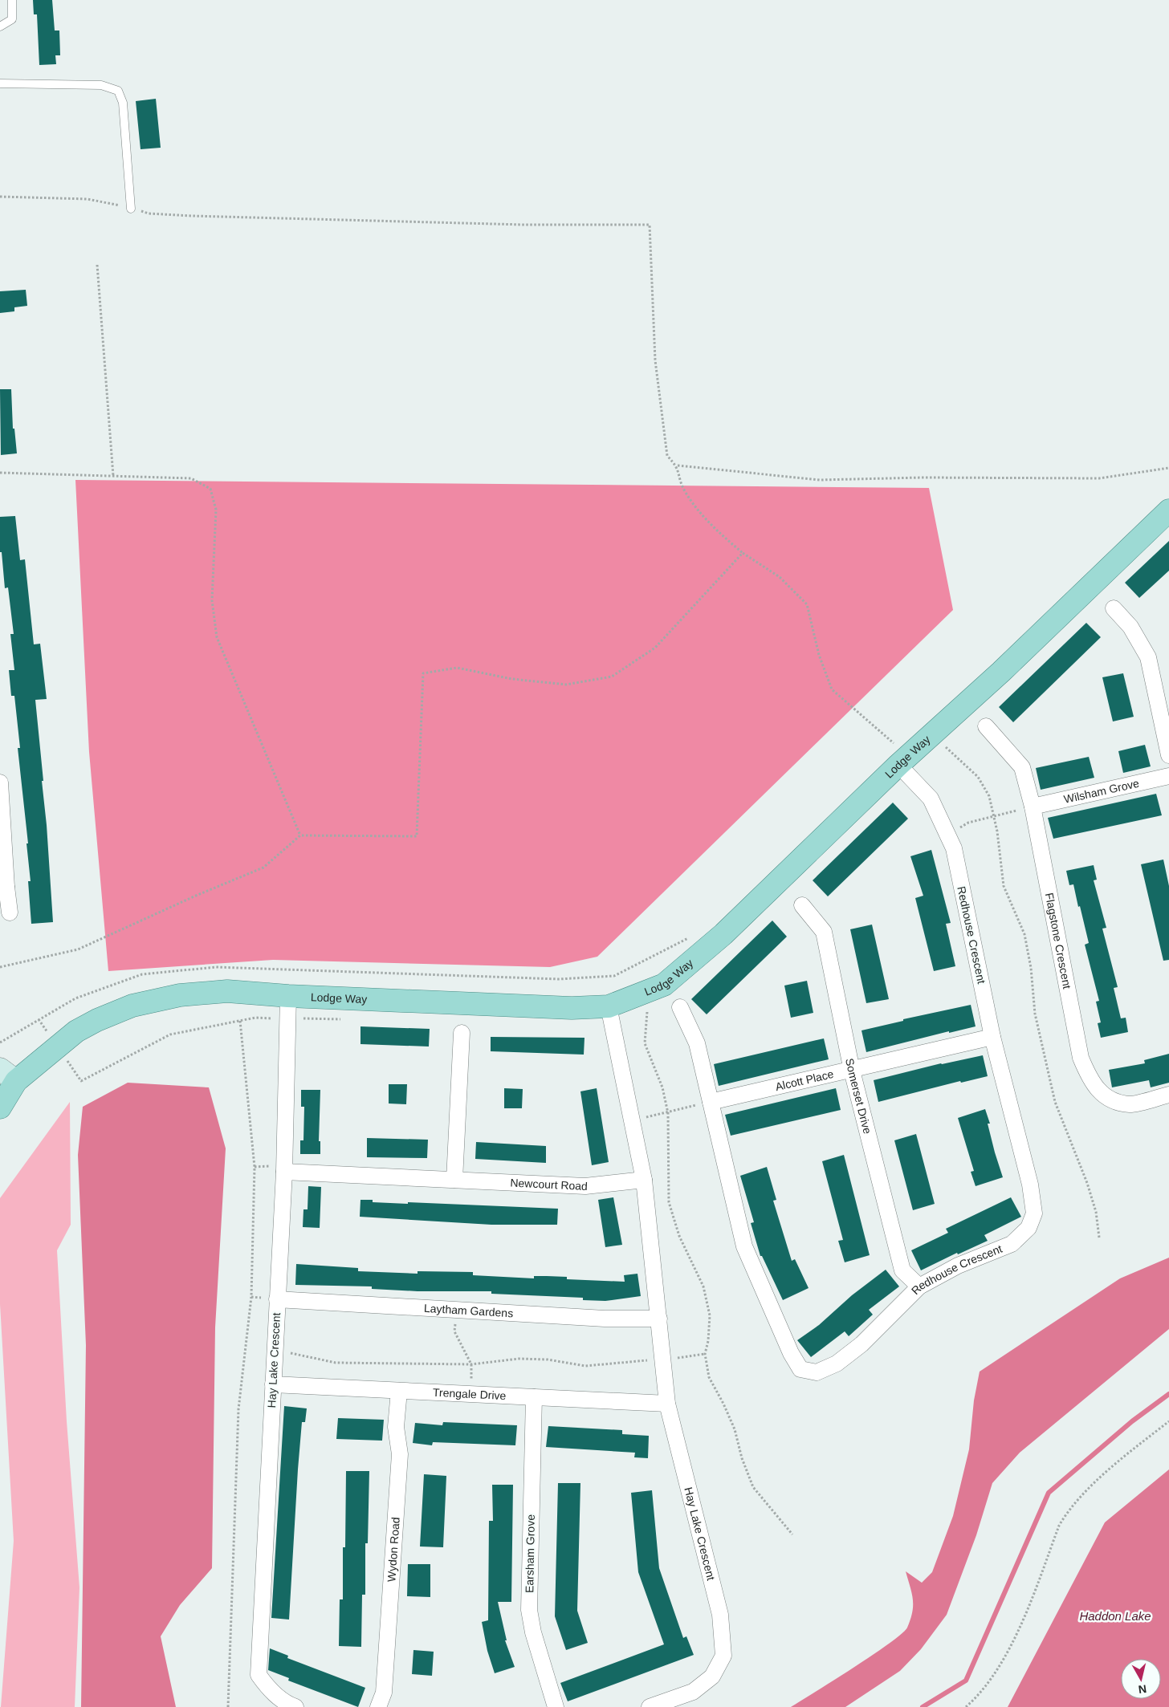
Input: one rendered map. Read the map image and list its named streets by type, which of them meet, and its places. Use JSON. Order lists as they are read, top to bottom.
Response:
{
  "streets": {
    "main road": ["Lodge Way"],
    "street": [
      "Wilsham Grove",
      "Redhouse Crescent",
      "Flagstone Crescent",
      "Alcott Place",
      "Somerset Drive",
      "Newcourt Road",
      "Laytham Gardens",
      "Hay Lake Crescent",
      "Trengale Drive",
      "Wydon Road",
      "Earsham Grove"
    ]
  },
  "crossings": [
    ["Lodge Way", "Redhouse Crescent"],
    ["Lodge Way", "Hay Lake Crescent"],
    ["Wilsham Grove", "Flagstone Crescent"],
    ["Redhouse Crescent", "Alcott Place"],
    ["Redhouse Crescent", "Somerset Drive"],
    ["Alcott Place", "Somerset Drive"],
    ["Newcourt Road", "Hay Lake Crescent"],
    ["Laytham Gardens", "Hay Lake Crescent"],
    ["Hay Lake Crescent", "Trengale Drive"],
    ["Trengale Drive", "Wydon Road"],
    ["Trengale Drive", "Earsham Grove"]
  ],
  "water": ["Haddon Lake"],
  "north": "bottom"
}
